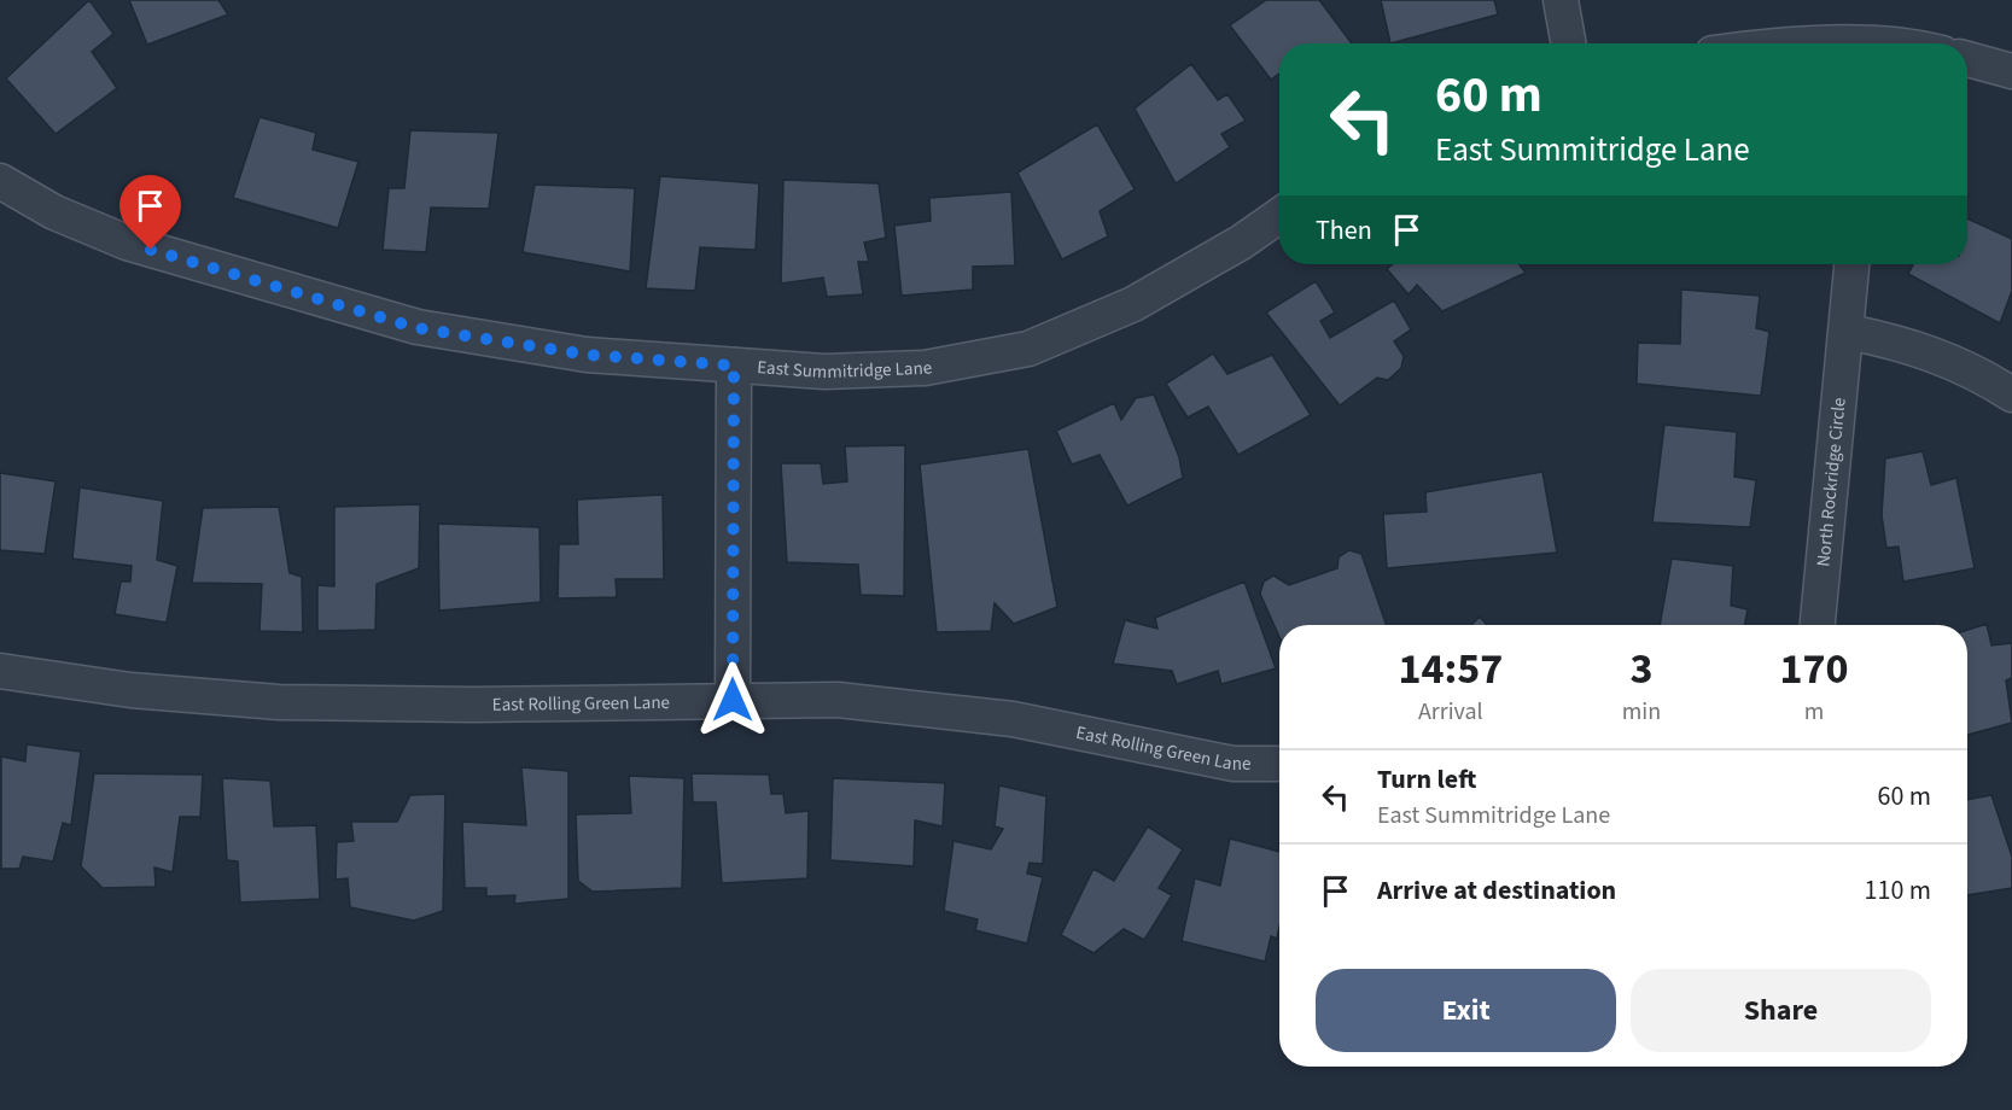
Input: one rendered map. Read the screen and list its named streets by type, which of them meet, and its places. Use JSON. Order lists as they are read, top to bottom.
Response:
{
  "streets": {
    "street": ["East Summitridge Lane", "North Rockridge Circle", "East Rolling Green Lane"]
  },
  "page": {
    "turn": ["60 m", "East Summitridge Lane"],
    "then": "Then",
    "eta": [
      "14:57",
      "Arrival",
      "3",
      "min",
      "170",
      "m"
    ],
    "list": [
      {
        "name": "Turn left",
        "note": "East Summitridge Lane",
        "value": "60 m"
      },
      {
        "name": "Arrive at destination",
        "value": "110 m"
      }
    ],
    "buttons": ["Exit", "Share"]
  }
}
